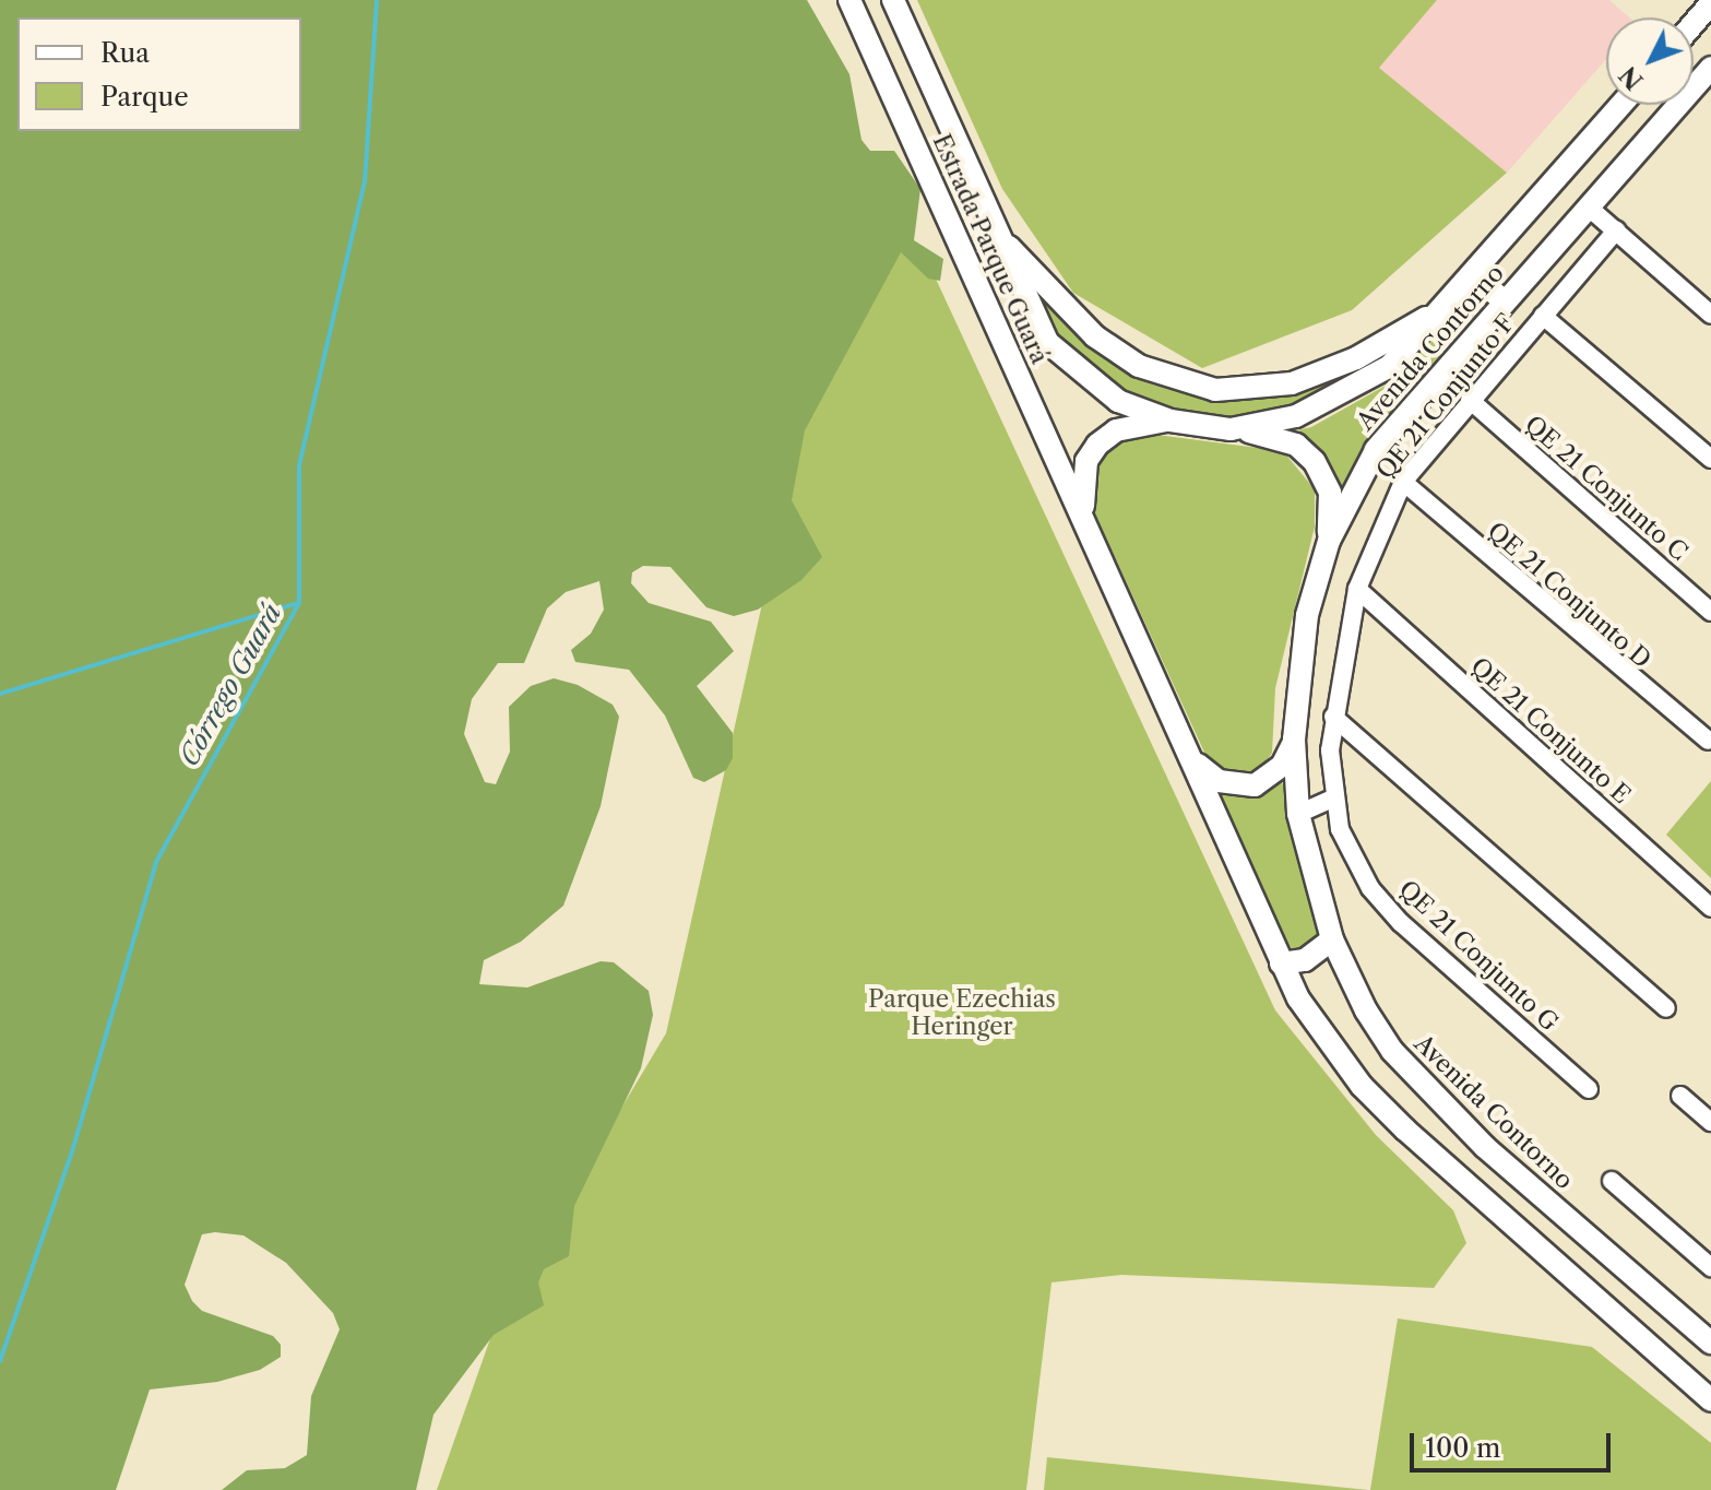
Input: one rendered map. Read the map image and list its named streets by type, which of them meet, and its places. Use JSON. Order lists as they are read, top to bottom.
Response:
{
  "streets": {
    "main road": ["Estrada Parque Guará", "Avenida Contorno"],
    "street": [
      "QE 21 Conjunto F",
      "QE 21 Conjunto C",
      "QE 21 Conjunto D",
      "QE 21 Conjunto E",
      "QE 21 Conjunto G"
    ]
  },
  "crossings": [
    ["Estrada Parque Guará", "Avenida Contorno"],
    ["QE 21 Conjunto F", "QE 21 Conjunto C"],
    ["QE 21 Conjunto F", "QE 21 Conjunto D"],
    ["QE 21 Conjunto F", "QE 21 Conjunto E"],
    ["QE 21 Conjunto F", "QE 21 Conjunto G"]
  ],
  "water": ["Córrego Guará"],
  "parks": ["Parque Ezechias Heringer"],
  "legend": ["Rua", "Parque"],
  "scale_bar": "100 m",
  "north": "bottom left"
}
